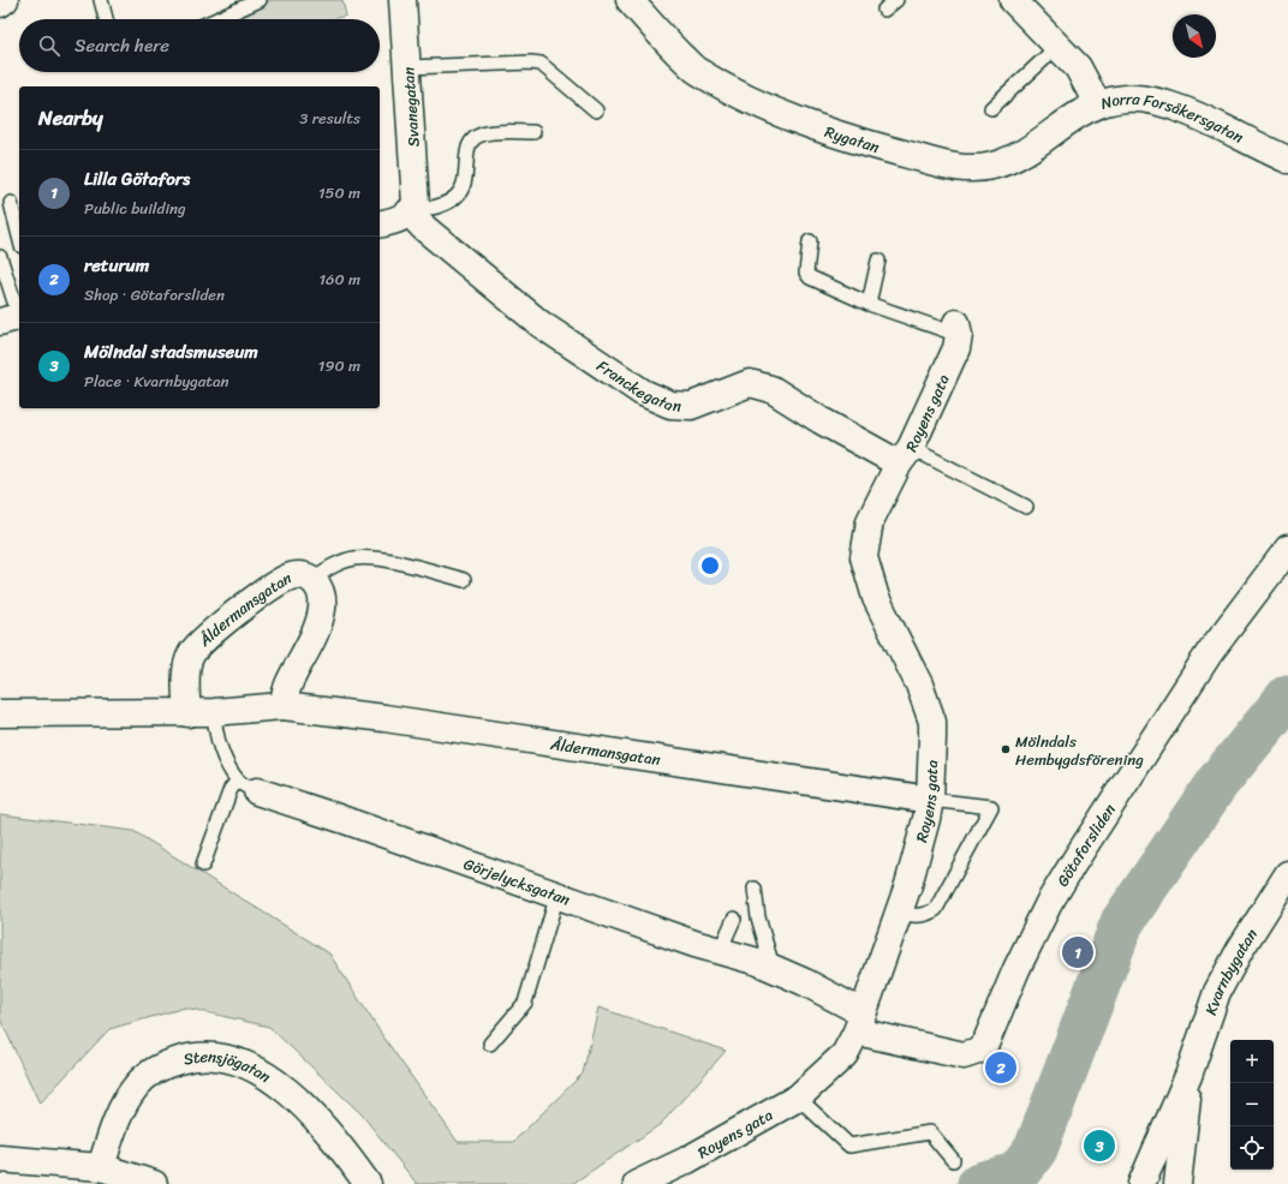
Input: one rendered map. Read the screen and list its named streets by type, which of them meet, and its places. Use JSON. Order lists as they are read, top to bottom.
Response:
{
  "streets": {
    "street": [
      "Svanegatan",
      "Norra Forsåkersgatan",
      "Rygatan",
      "Franckegatan",
      "Royens gata",
      "Åldermansgatan",
      "Götaforsliden",
      "Görjelycksgatan",
      "Kvarnbygatan",
      "Stensjögatan"
    ]
  },
  "crossings": [
    ["Svanegatan", "Franckegatan"],
    ["Norra Forsåkersgatan", "Rygatan"],
    ["Franckegatan", "Royens gata"],
    ["Royens gata", "Åldermansgatan"],
    ["Royens gata", "Götaforsliden"],
    ["Royens gata", "Görjelycksgatan"],
    ["Götaforsliden", "Görjelycksgatan"]
  ],
  "places": ["Mölndals Hembygdsförening"],
  "north": "bottom right",
  "page": {
    "search": "Search here",
    "heading": ["Nearby", "3 results"],
    "list": [
      {
        "mark": "1",
        "name": "Lilla Götafors",
        "note": "Public building",
        "value": "150 m"
      },
      {
        "mark": "2",
        "name": "returum",
        "note": "Shop · Götaforsliden",
        "value": "160 m"
      },
      {
        "mark": "3",
        "name": "Mölndal stadsmuseum",
        "note": "Place · Kvarnbygatan",
        "value": "190 m"
      }
    ],
    "pins": ["1", "2", "3"],
    "map_buttons": ["+", "−"]
  }
}
